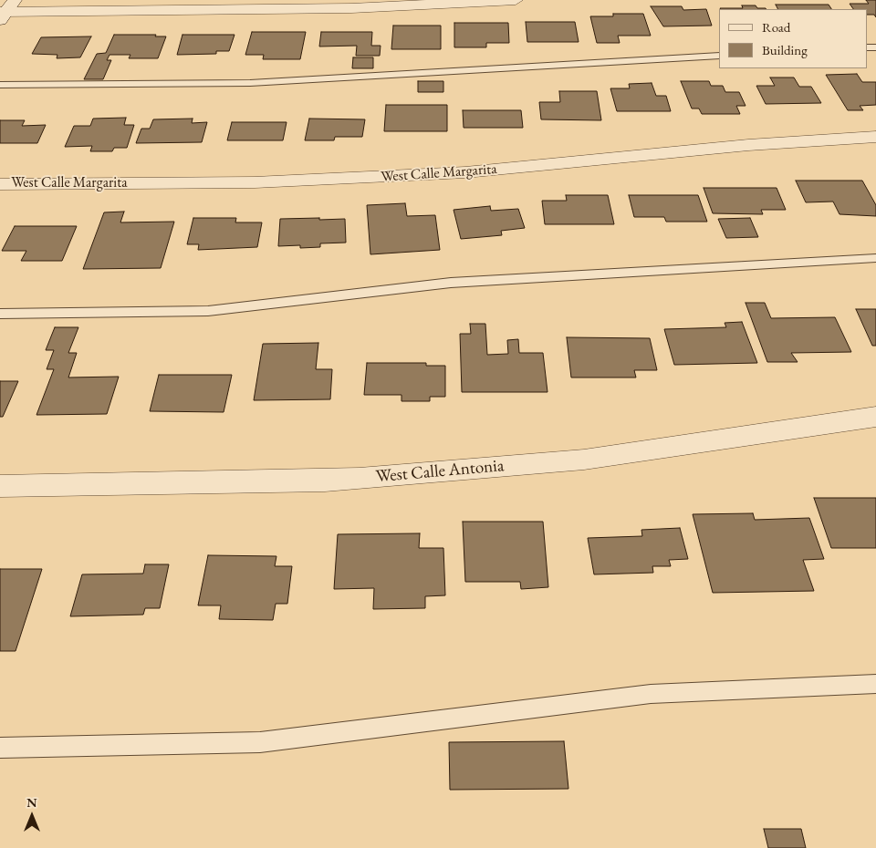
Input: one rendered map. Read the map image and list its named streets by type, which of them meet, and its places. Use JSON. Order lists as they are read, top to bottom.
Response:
{
  "streets": {
    "street": ["West Calle Margarita", "West Calle Antonia"]
  },
  "legend": ["Road", "Building"],
  "north": "top"
}
